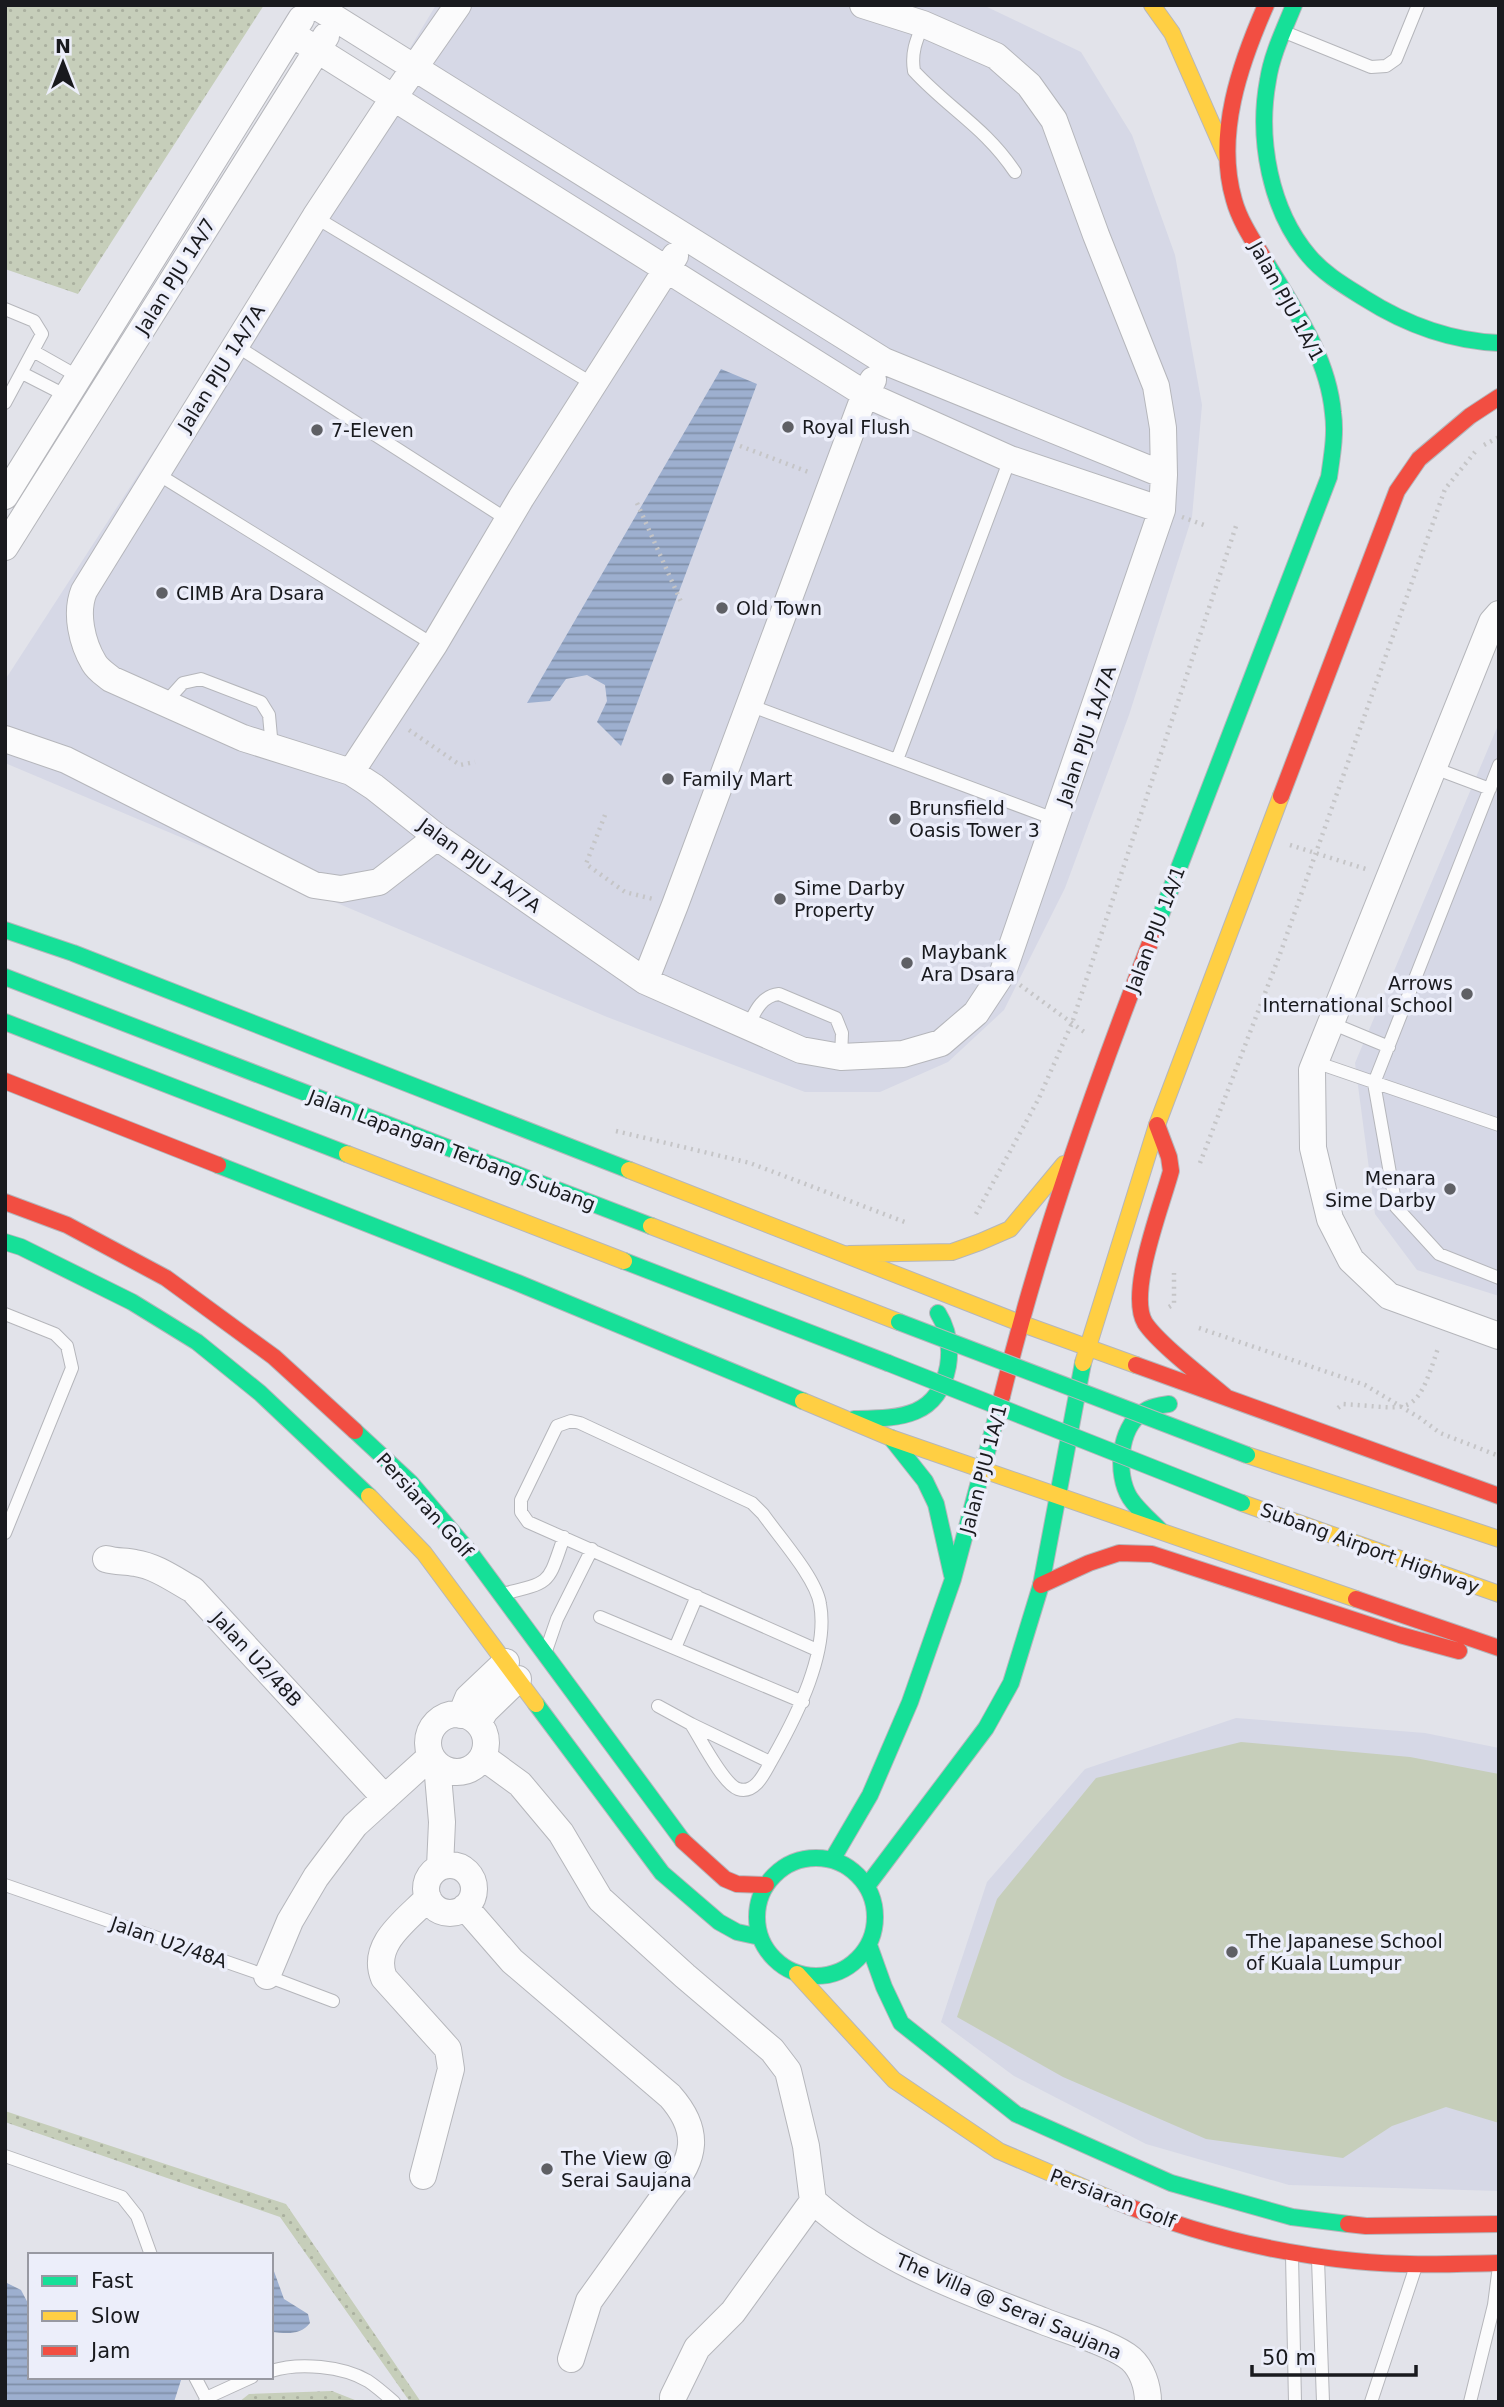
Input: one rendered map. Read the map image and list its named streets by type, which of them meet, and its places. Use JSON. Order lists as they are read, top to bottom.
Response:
{
  "streets": {
    "main road": [
      "Jalan PJU 1A/1",
      "Jalan Lapangan Terbang Subang",
      "Persiaran Golf",
      "Subang Airport Highway"
    ],
    "street": [
      "Jalan PJU 1A/7",
      "Jalan PJU 1A/7A",
      "Jalan U2/48B",
      "The Villa @ Serai Saujana"
    ],
    "lane": ["Jalan U2/48A"]
  },
  "crossings": [
    ["Jalan PJU 1A/1", "Persiaran Golf"]
  ],
  "places": [
    "Royal Flush",
    "7-Eleven",
    "CIMB Ara Dsara",
    "Old Town",
    "Family Mart",
    "Brunsfield Oasis Tower 3",
    "Sime Darby Property",
    "Maybank Ara Dsara",
    "Arrows International School",
    "Menara Sime Darby",
    "The Japanese School of Kuala Lumpur",
    "The View @ Serai Saujana"
  ],
  "legend": ["Fast", "Slow", "Jam"],
  "scale_bar": "50 m",
  "north": "top"
}
